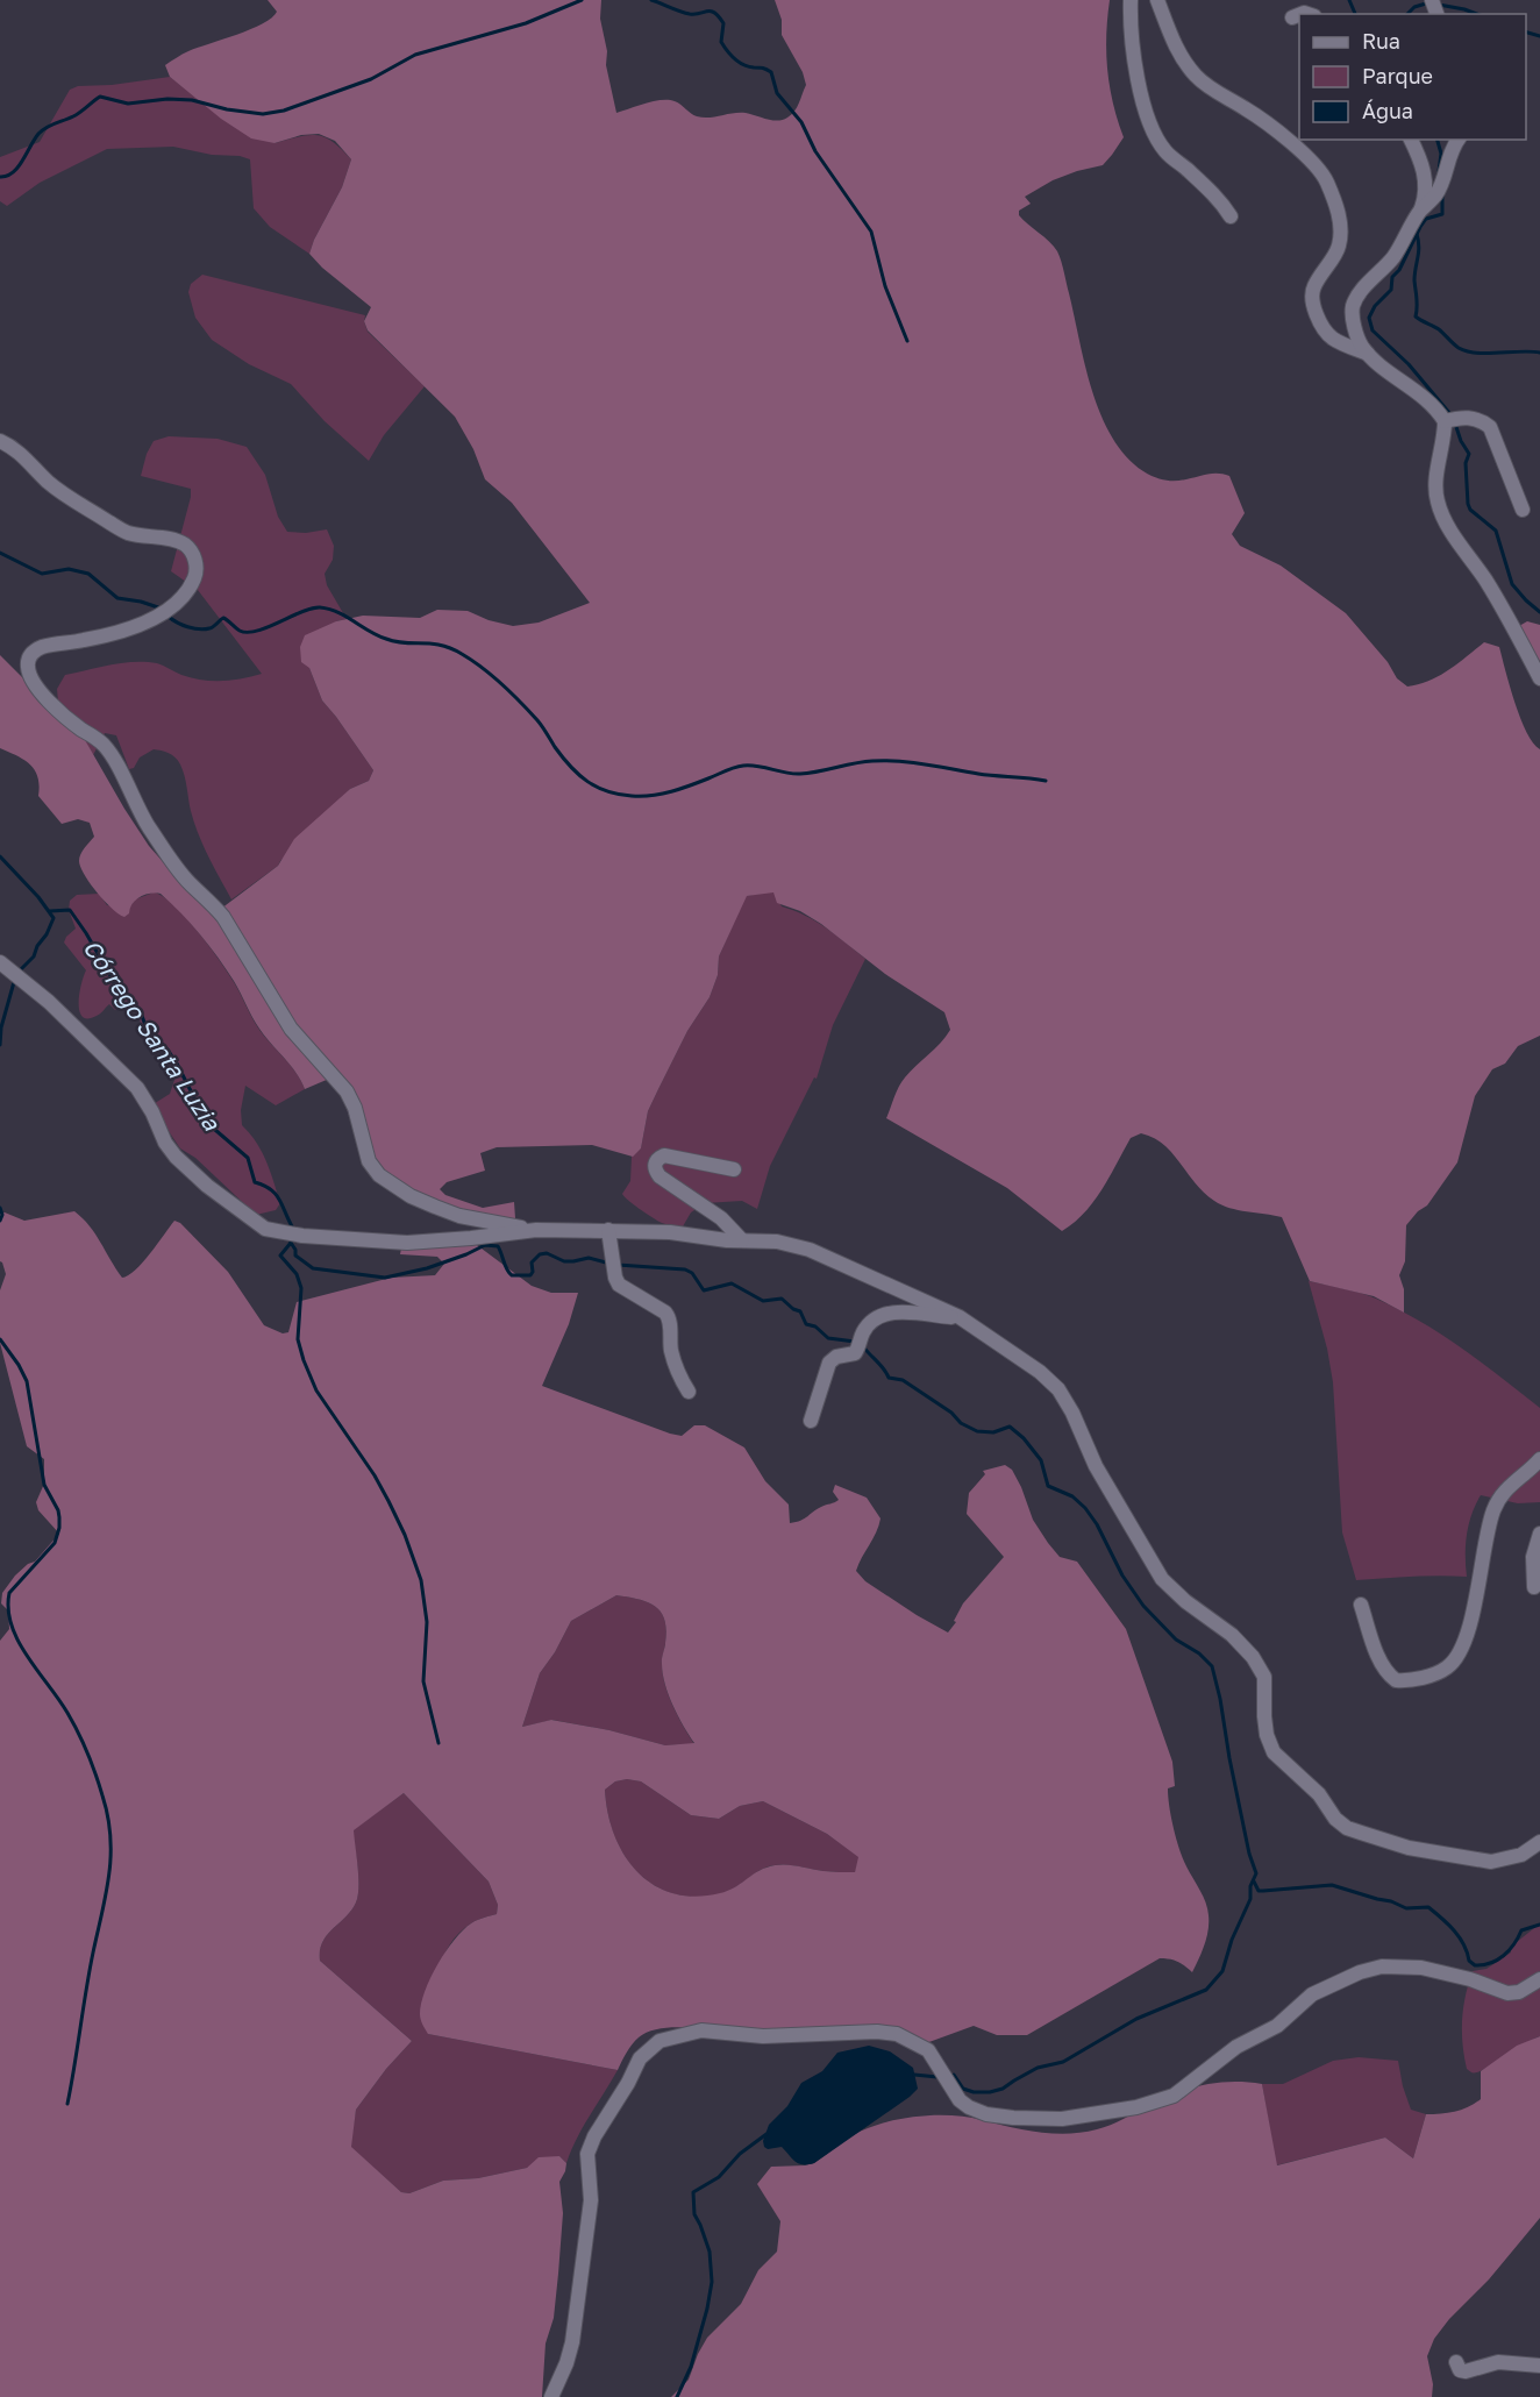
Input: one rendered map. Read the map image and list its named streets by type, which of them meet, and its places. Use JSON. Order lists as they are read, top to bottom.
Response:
{
  "water": ["Córrego Santa Luzia"],
  "legend": ["Rua", "Parque", "Água"]
}
